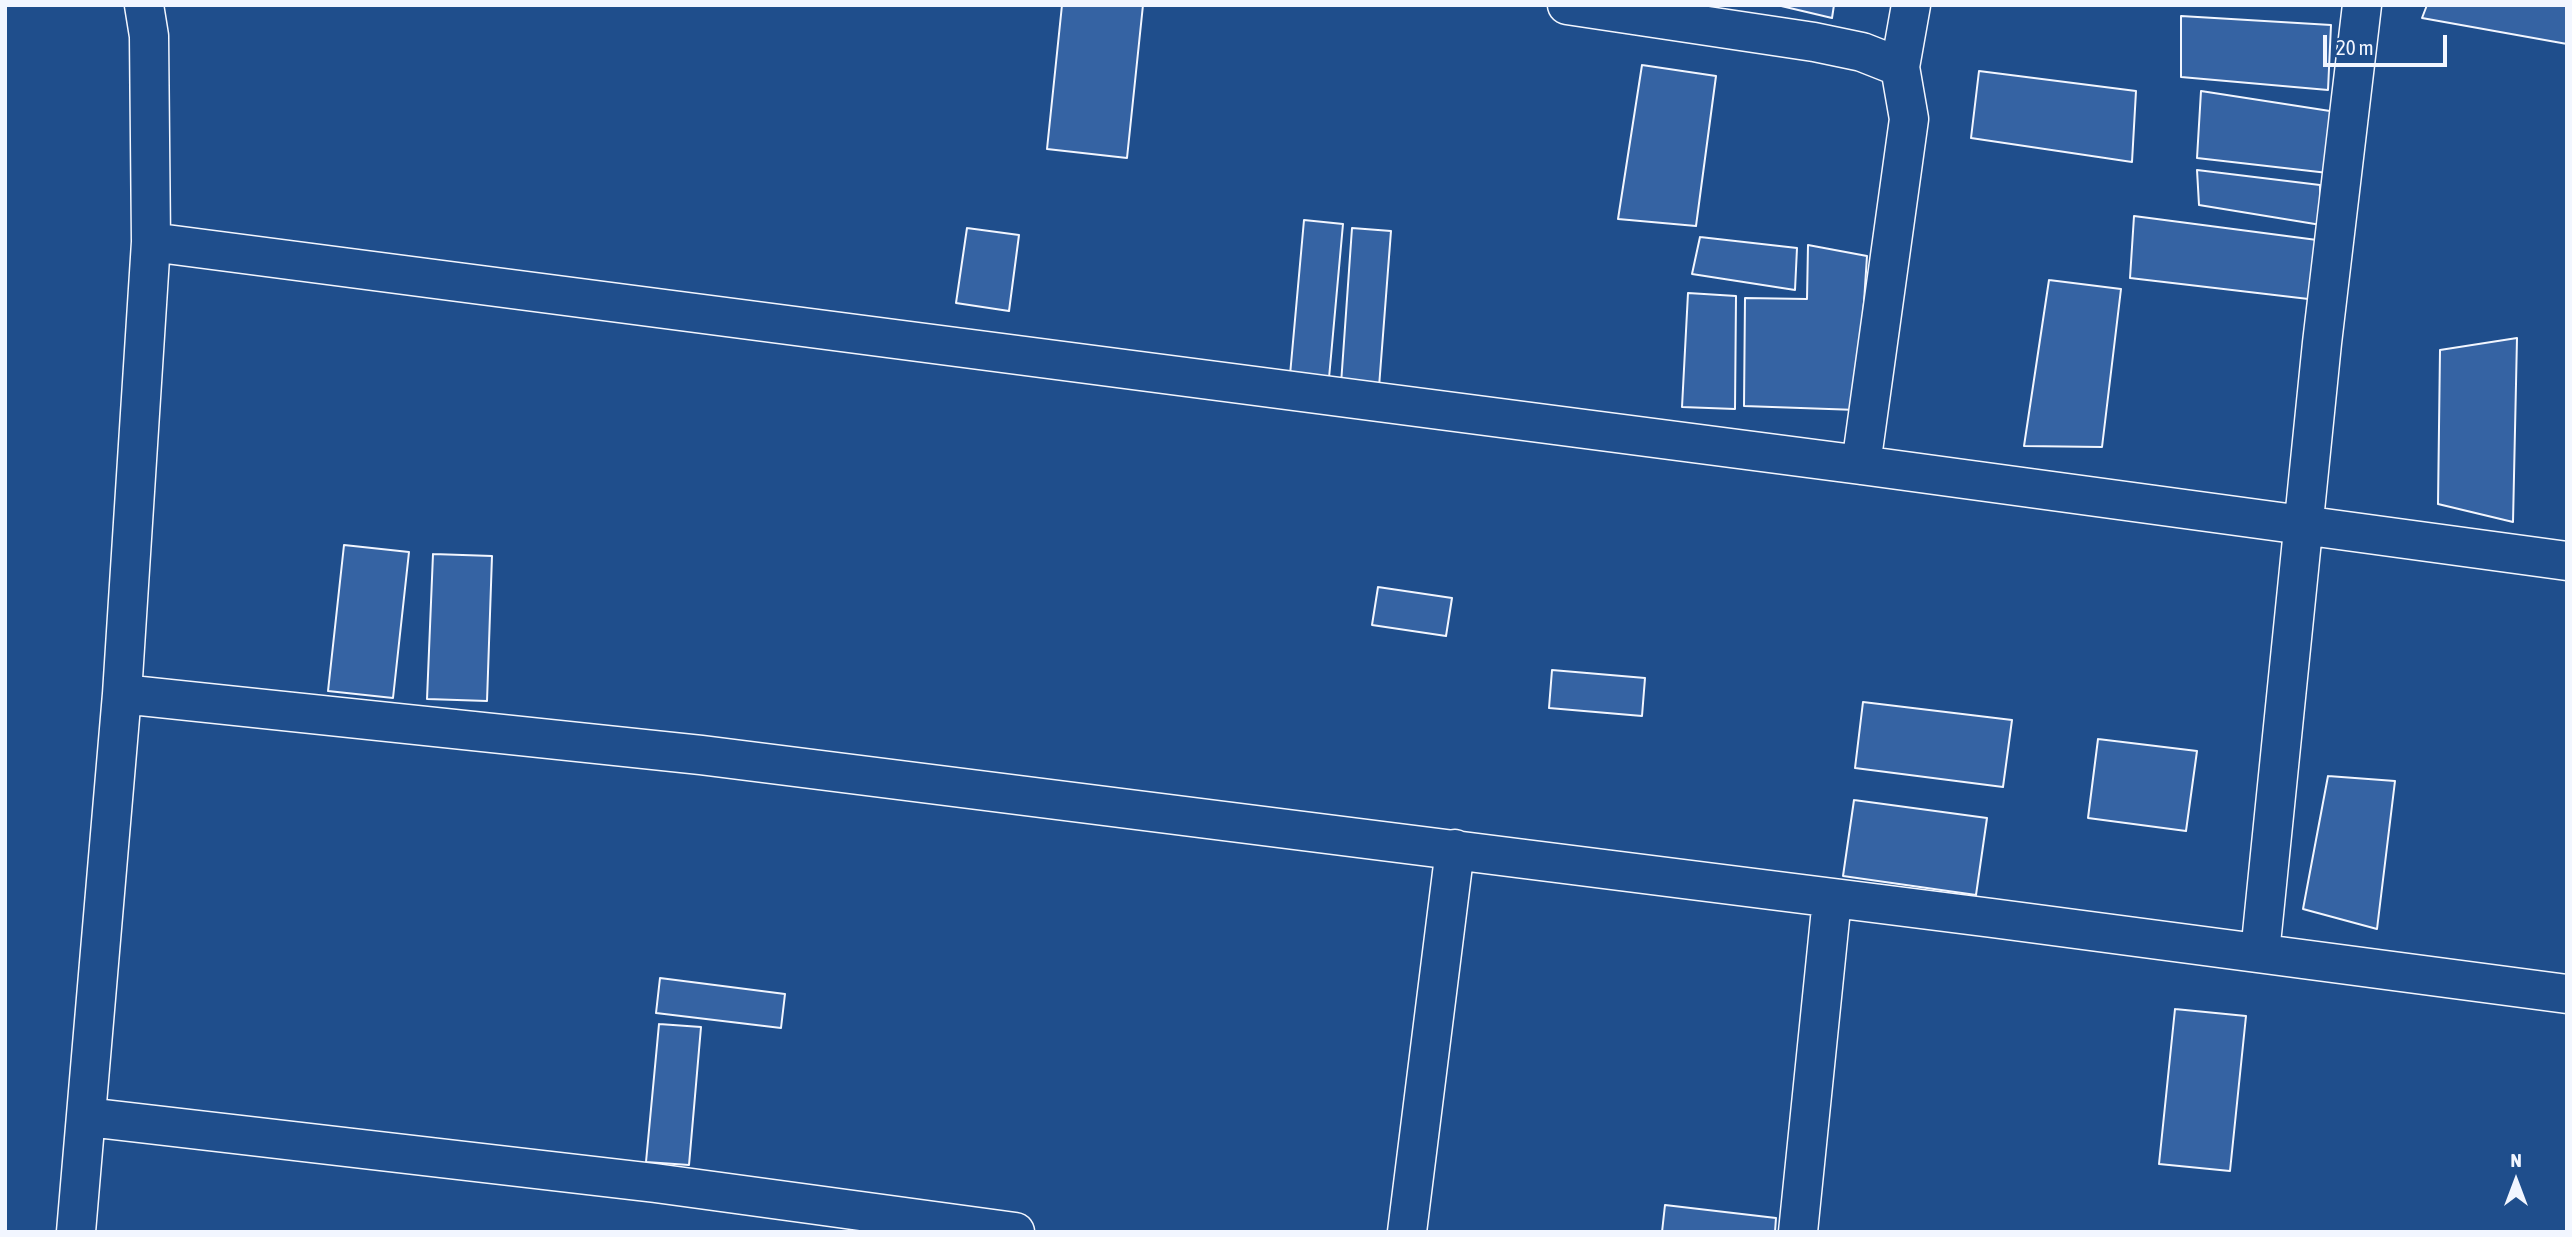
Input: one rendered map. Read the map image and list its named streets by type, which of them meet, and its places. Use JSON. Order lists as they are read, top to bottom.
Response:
{
  "scale_bar": "20 m",
  "north": "top"
}
